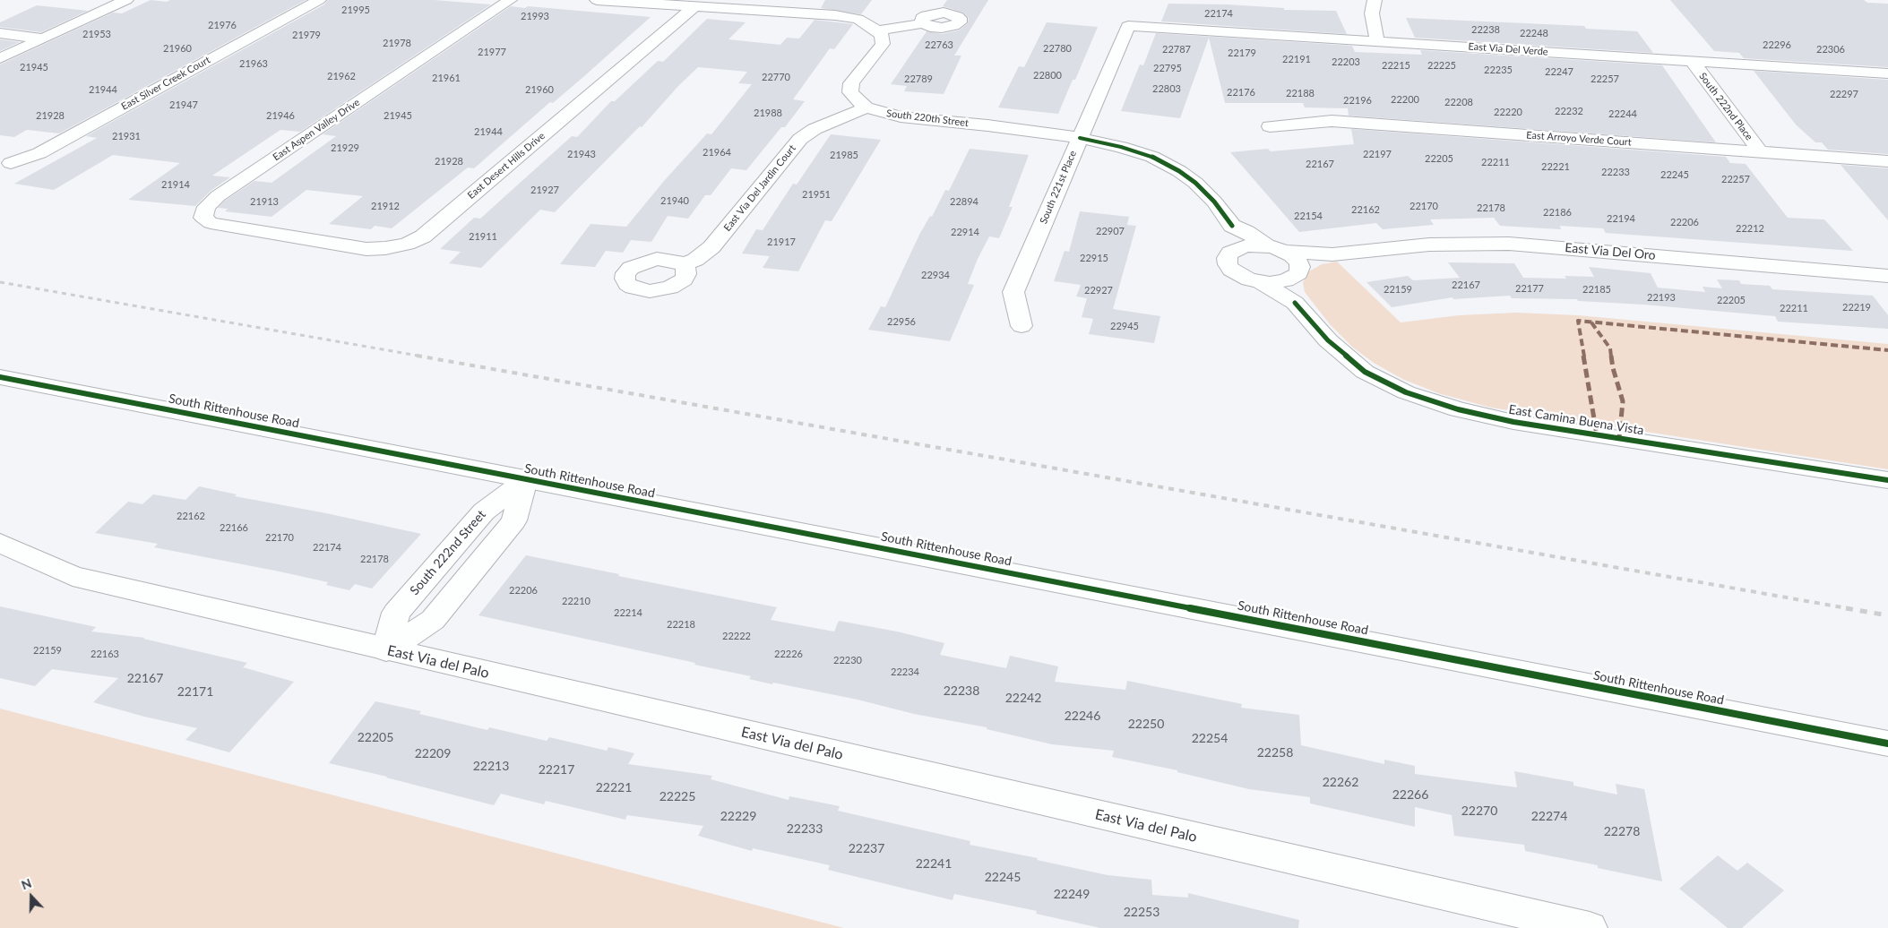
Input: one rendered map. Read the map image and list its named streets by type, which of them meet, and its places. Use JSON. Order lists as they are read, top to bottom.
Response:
{
  "streets": {
    "street": [
      "East Via Del Verde",
      "East Silver Creek Court",
      "South 222nd Place",
      "South 220th Street",
      "East Aspen Valley Drive",
      "East Arroyo Verde Court",
      "East Desert Hills Drive",
      "South 221st Place",
      "East Via Del Jardin Court",
      "East Via Del Oro",
      "South Rittenhouse Road",
      "East Camina Buena Vista",
      "East Via del Palo"
    ]
  },
  "crossings": [
    ["East Via Del Verde", "South 222nd Place"],
    ["East Via Del Verde", "South 221st Place"],
    ["South 222nd Place", "East Arroyo Verde Court"],
    ["South 220th Street", "South 221st Place"],
    ["South 220th Street", "East Via Del Jardin Court"],
    ["East Aspen Valley Drive", "East Desert Hills Drive"],
    ["East Via Del Oro", "East Camina Buena Vista"]
  ],
  "house_numbers": [
    "21995",
    "22174",
    "21993",
    "21976",
    "22238",
    "22248",
    "21953",
    "21979",
    "21978",
    "22763",
    "22296",
    "21960",
    "22780",
    "22787",
    "22306",
    "21977",
    "22179",
    "22191",
    "22203",
    "21963",
    "22215",
    "22225",
    "21945",
    "22795",
    "22235",
    "22247",
    "22800",
    "21962",
    "22770",
    "21961",
    "22789",
    "22257",
    "22803",
    "21944",
    "21960",
    "22176",
    "22188",
    "22297",
    "22200",
    "22196",
    "22208",
    "21947",
    "22232",
    "22220",
    "21988",
    "22244",
    "21928",
    "21946",
    "21945",
    "21944",
    "21931",
    "21929",
    "21964",
    "21943",
    "22197",
    "21985",
    "22205",
    "21928",
    "22211",
    "22167",
    "22221",
    "22233",
    "22245",
    "22257",
    "21914",
    "21927",
    "21951",
    "21940",
    "21913",
    "22894",
    "21912",
    "22170",
    "22178",
    "22162",
    "22186",
    "22154",
    "22194",
    "22206",
    "22212",
    "22907",
    "22914",
    "21911",
    "21917",
    "22915",
    "22934",
    "22167",
    "22177",
    "22159",
    "22185",
    "22927",
    "22193",
    "22205",
    "22219",
    "22211",
    "22956",
    "22945",
    "22162",
    "22166",
    "22170",
    "22174",
    "22178",
    "22206",
    "22210",
    "22214",
    "22218",
    "22222",
    "22159",
    "22163",
    "22226",
    "22230",
    "22234",
    "22167",
    "22238",
    "22171",
    "22242",
    "22246",
    "22250",
    "22205",
    "22254",
    "22258",
    "22209",
    "22213",
    "22217",
    "22262",
    "22221",
    "22266",
    "22225",
    "22270",
    "22229",
    "22274",
    "22233",
    "22278",
    "22237",
    "22241",
    "22245",
    "22249",
    "22253"
  ],
  "north": "top"
}
